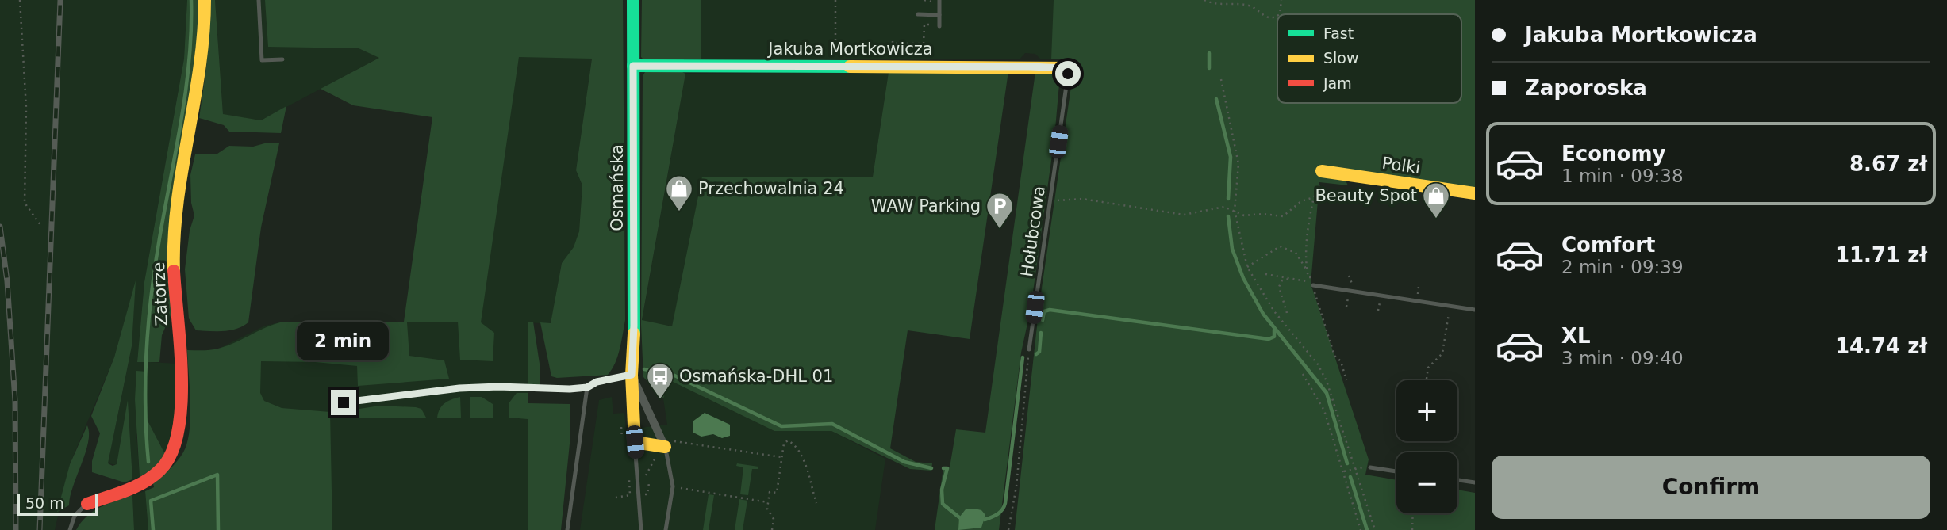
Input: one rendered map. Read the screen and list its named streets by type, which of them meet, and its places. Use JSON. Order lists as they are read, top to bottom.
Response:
{
  "streets": {
    "street": [
      "Jakuba Mortkowicza",
      "Polki",
      "Osmańska",
      "Zatorze"
    ],
    "lane": ["Hołubcowa"]
  },
  "crossings": [
    ["Jakuba Mortkowicza", "Osmańska"],
    ["Jakuba Mortkowicza", "Hołubcowa"]
  ],
  "places": {
    "shop": ["Przechowalnia 24", "Beauty Spot"],
    "parking": ["WAW Parking"],
    "bus stop": ["Osmańska-DHL 01"]
  },
  "legend": ["Fast", "Slow", "Jam"],
  "scale_bar": "50 m",
  "page": {
    "banner": ["Jakuba Mortkowicza", "Zaporoska"],
    "list": [
      {
        "name": "Economy",
        "note": "1 min · 09:38",
        "value": "8.67 zł"
      },
      {
        "name": "Comfort",
        "note": "2 min · 09:39",
        "value": "11.71 zł"
      },
      {
        "name": "XL",
        "note": "3 min · 09:40",
        "value": "14.74 zł"
      }
    ],
    "bubble": "2 min",
    "map_buttons": ["+", "−"],
    "buttons": "Confirm",
    "scale": "50 m"
  }
}
